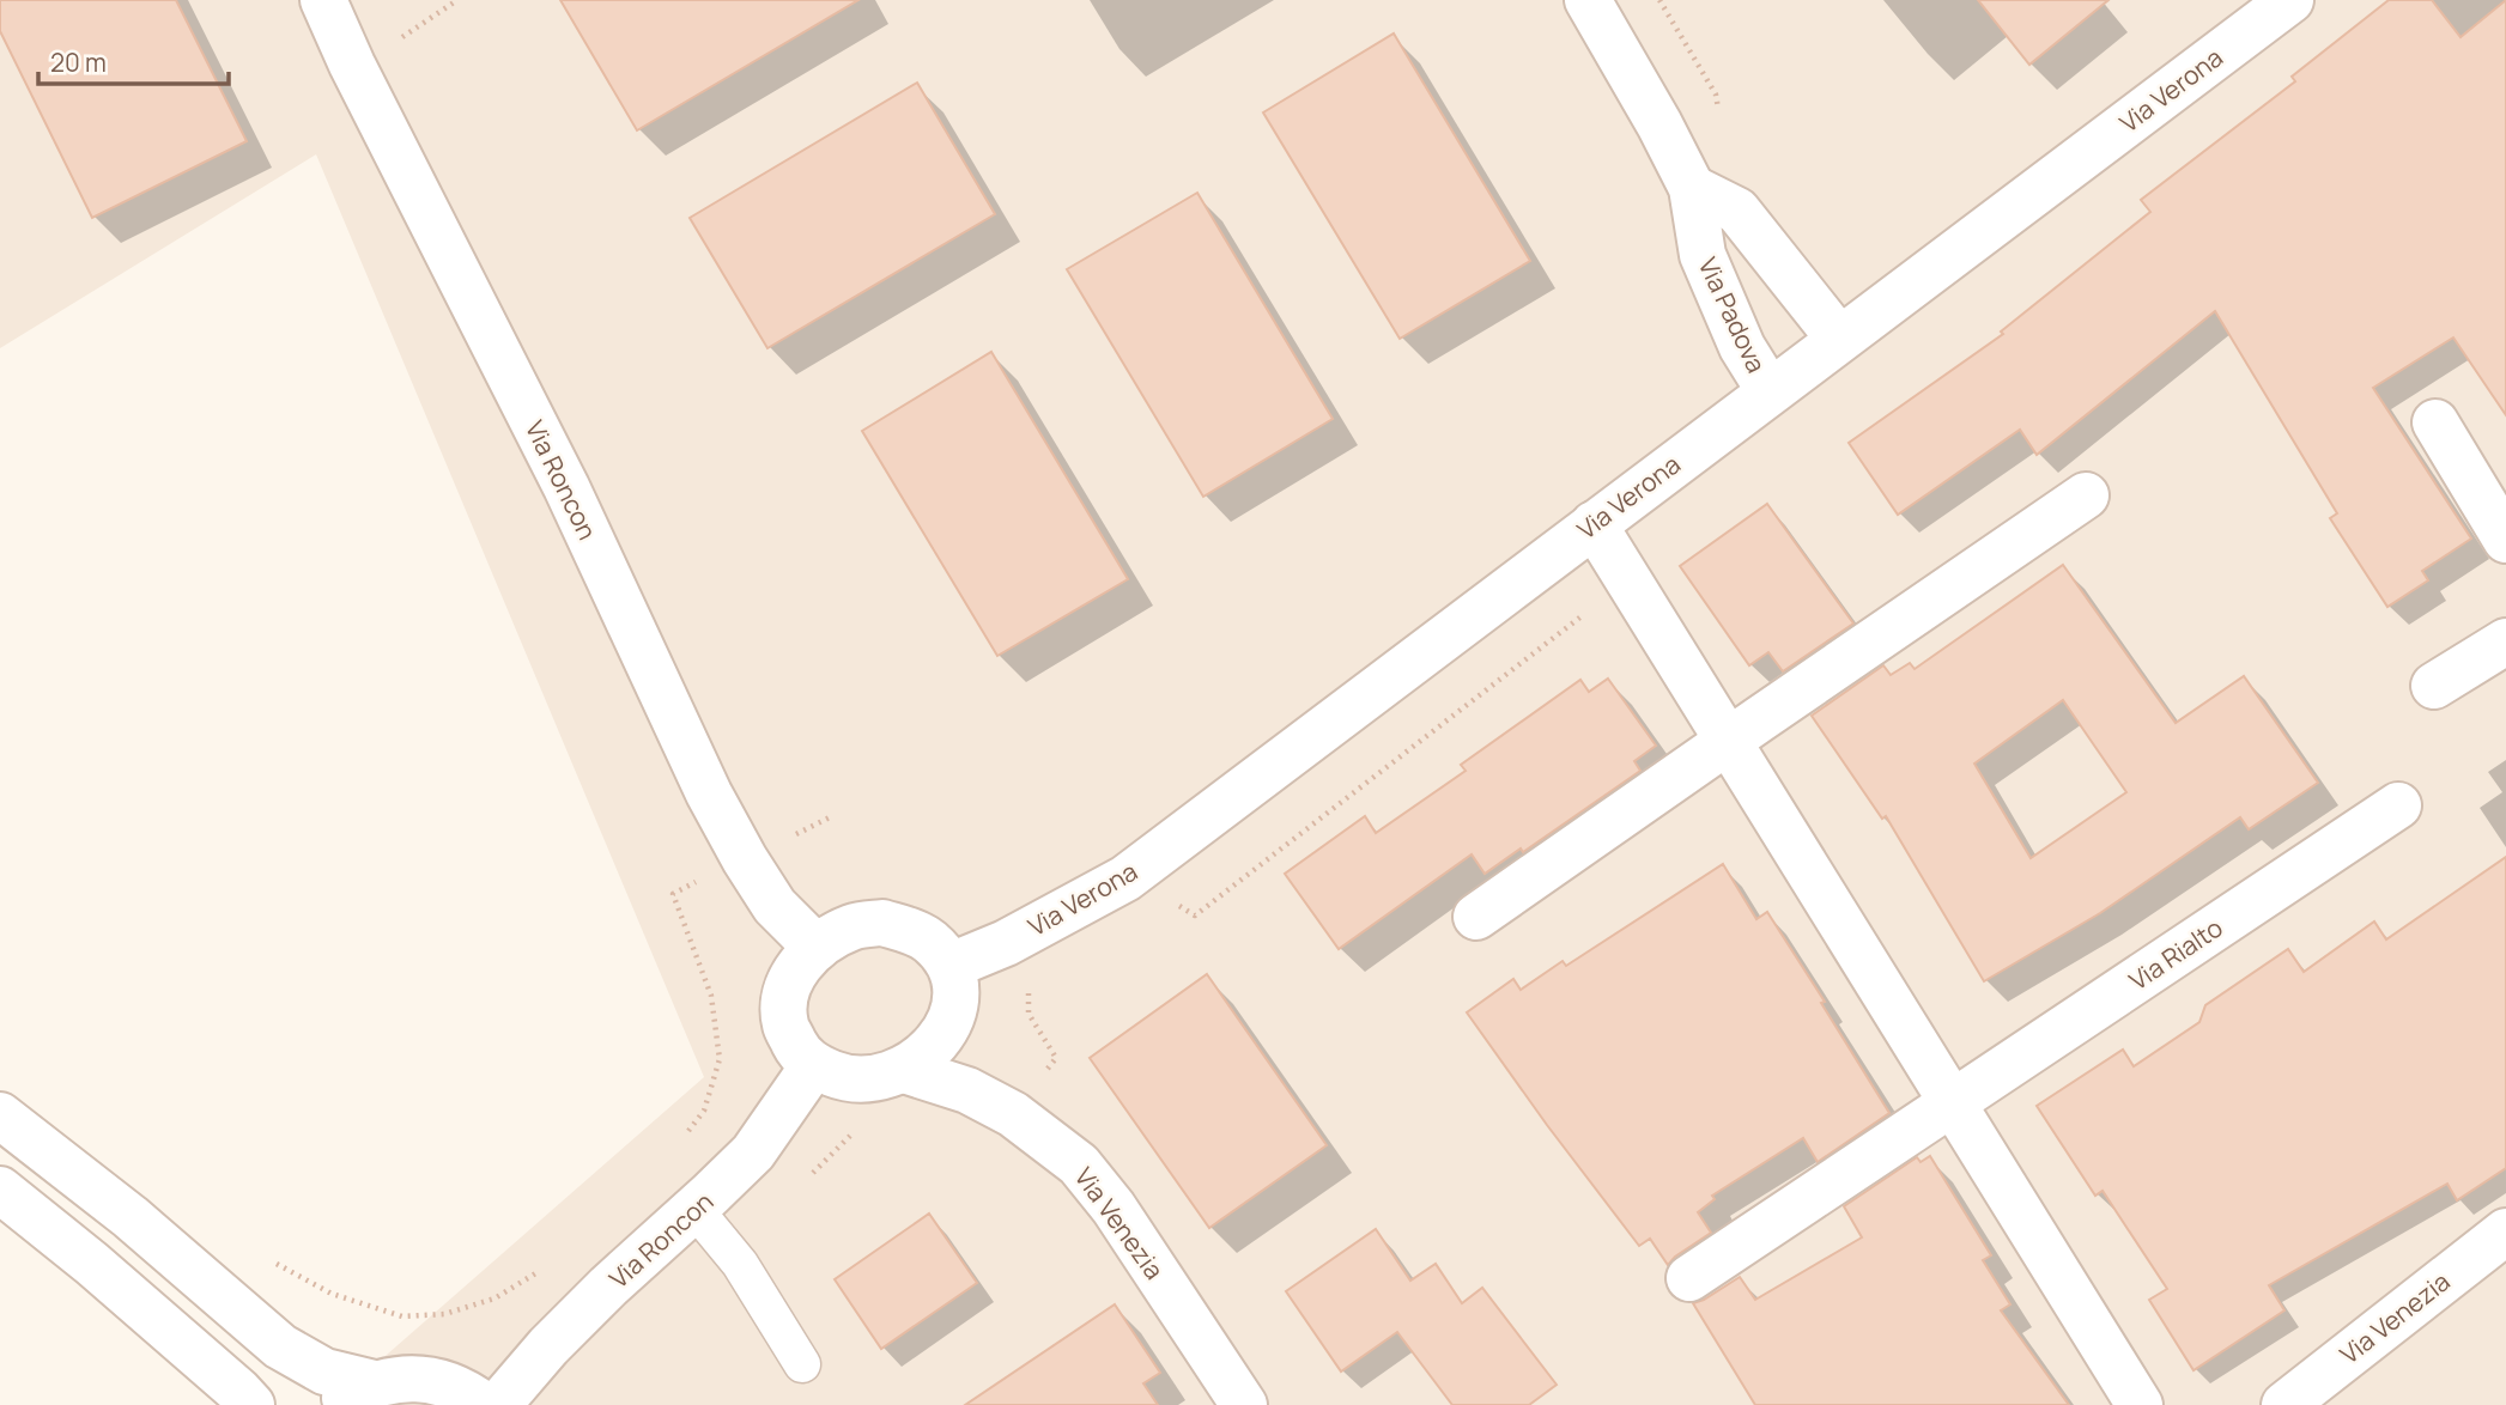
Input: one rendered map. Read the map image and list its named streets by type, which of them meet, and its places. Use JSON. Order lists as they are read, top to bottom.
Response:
{
  "streets": {
    "street": [
      "Via Verona",
      "Via Padova",
      "Via Roncon",
      "Via Rialto",
      "Via Venezia"
    ]
  },
  "crossings": [
    ["Via Verona", "Via Padova"],
    ["Via Verona", "Via Roncon"],
    ["Via Verona", "Via Venezia"],
    ["Via Roncon", "Via Venezia"]
  ],
  "scale_bar": "20 m"
}
